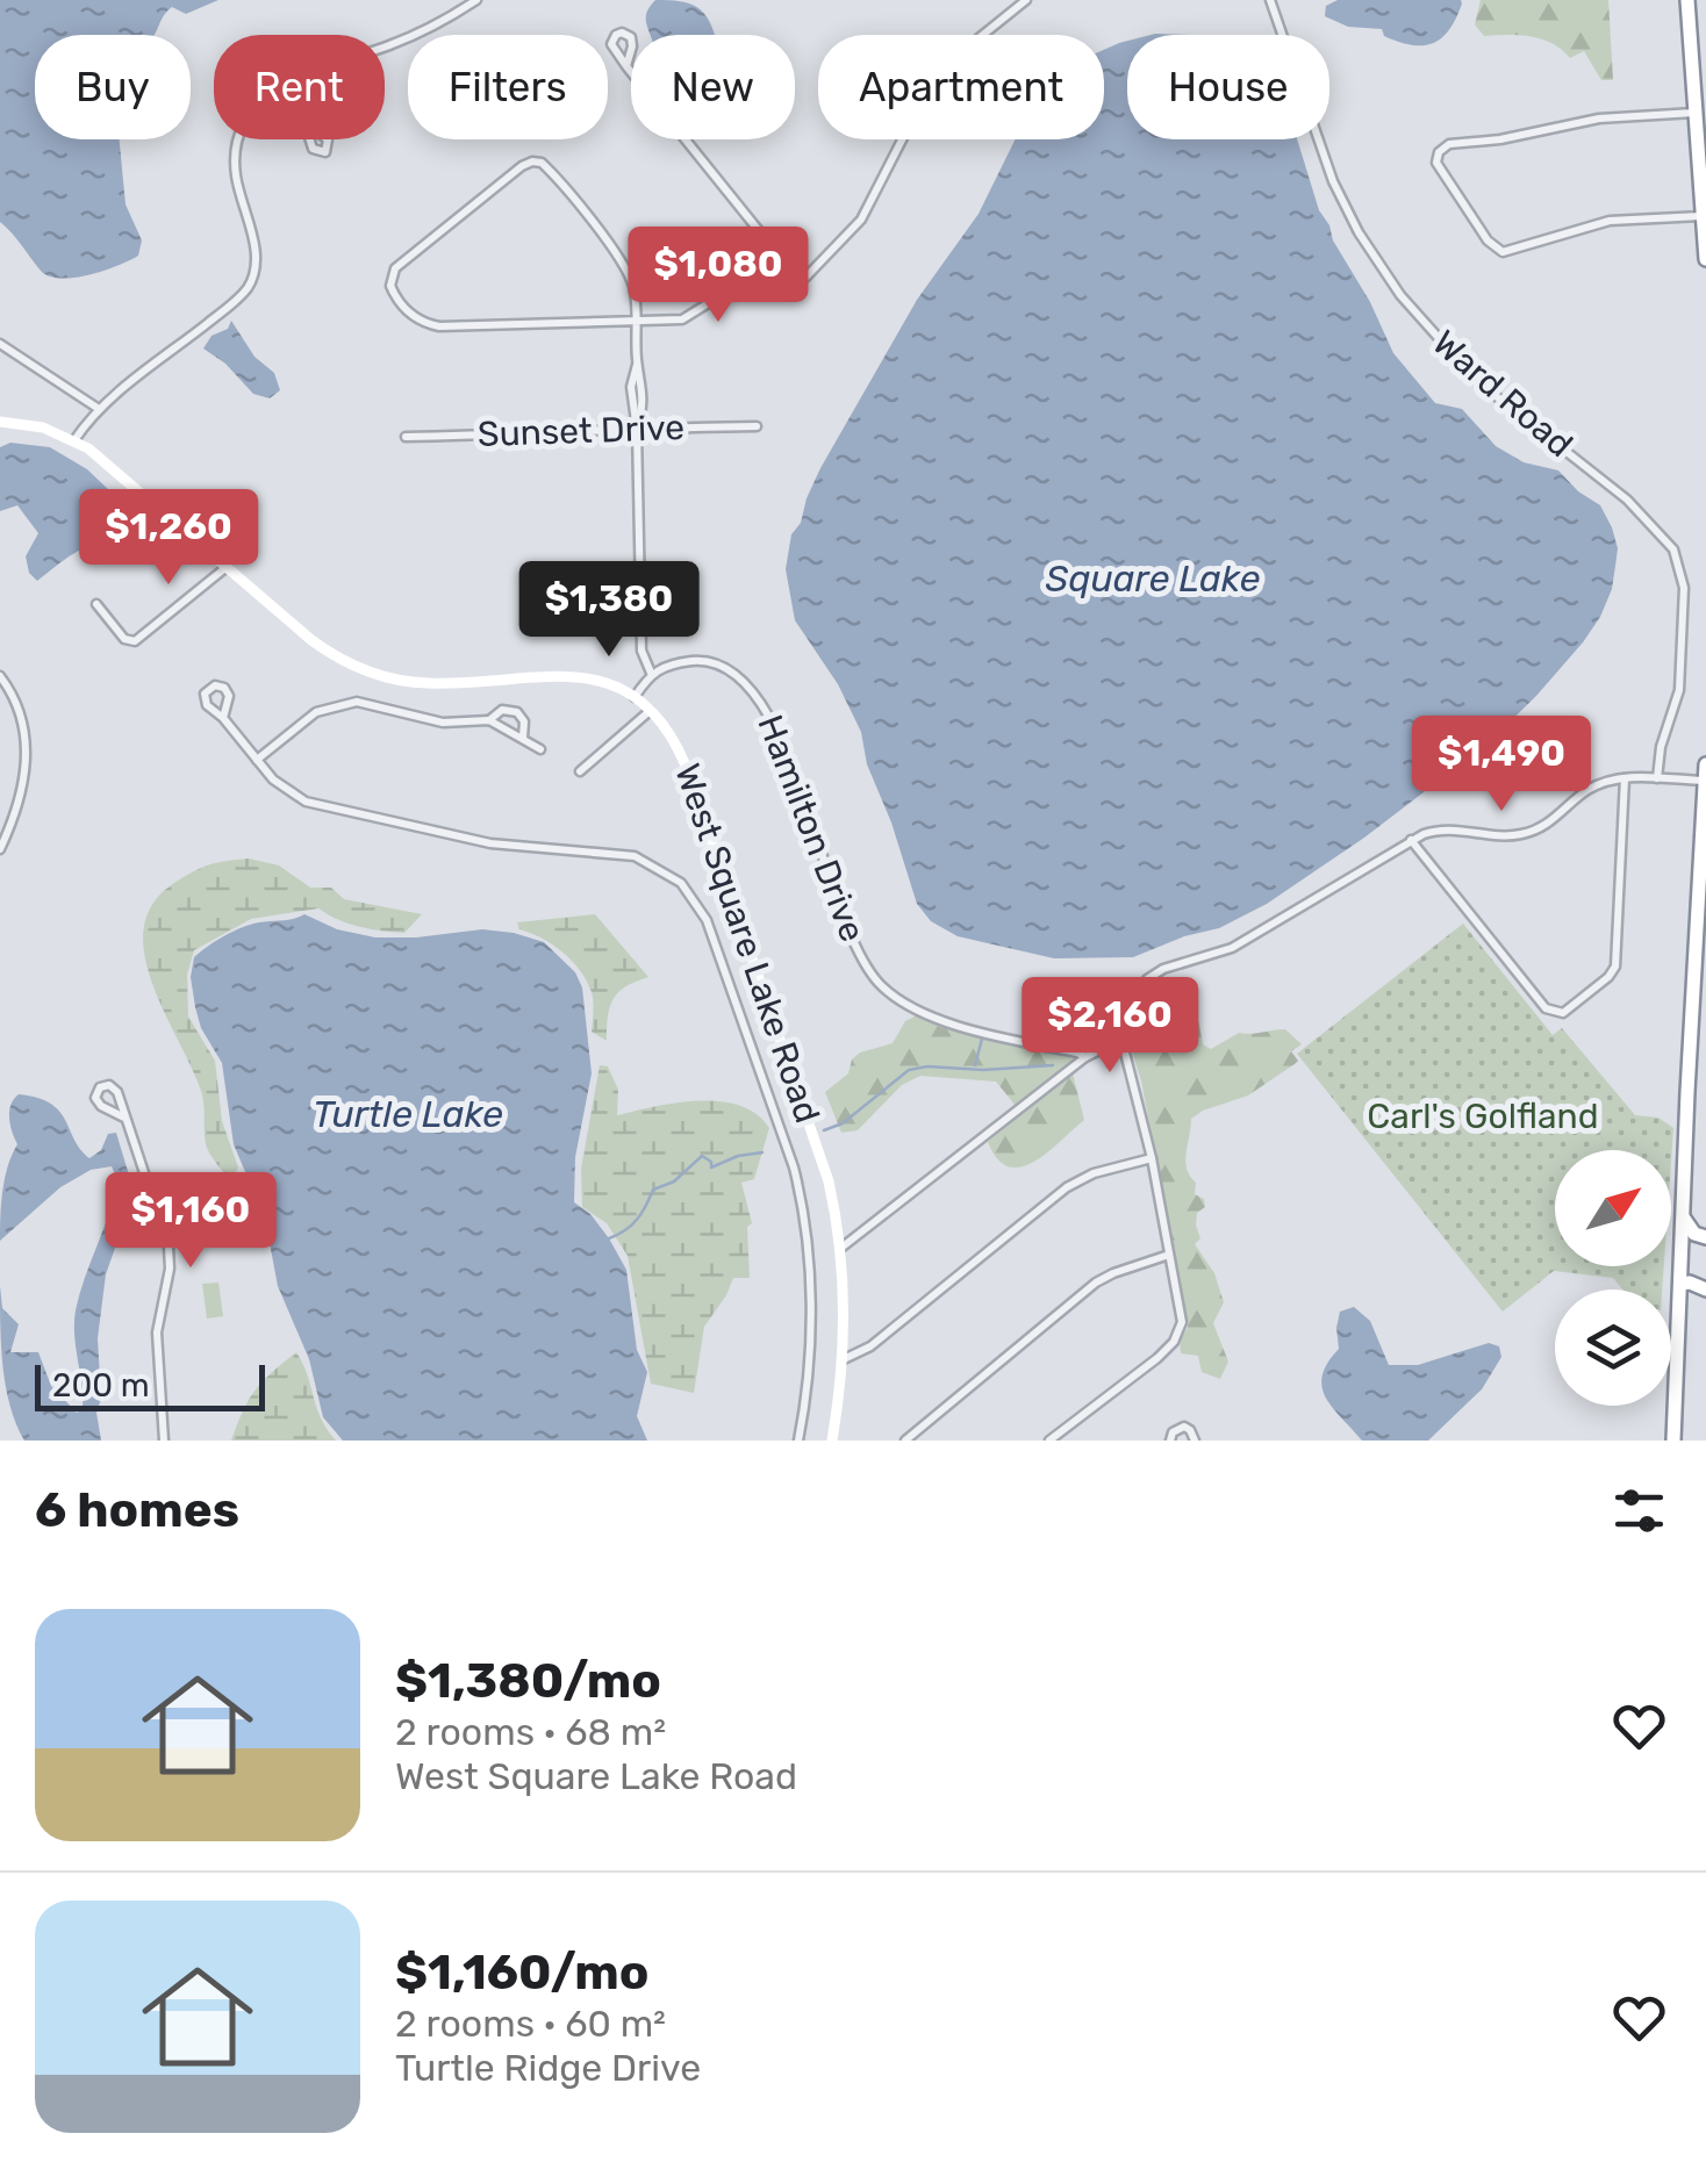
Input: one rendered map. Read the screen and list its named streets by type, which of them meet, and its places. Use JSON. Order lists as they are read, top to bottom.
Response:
{
  "streets": {
    "street": [
      "Ward Road",
      "Sunset Drive",
      "Hamilton Drive",
      "West Square Lake Road"
    ]
  },
  "water": ["Square Lake", "Turtle Lake"],
  "parks": ["Carl's Golfland"],
  "scale_bar": "200 m",
  "north": "top right",
  "page": {
    "chip": [
      "Buy",
      "Rent",
      "Filters",
      "New",
      "Apartment",
      "House"
    ],
    "price": [
      "$1,080",
      "$1,260",
      "$1,380",
      "$1,490",
      "$2,160",
      "$1,160"
    ],
    "scale": "200 m",
    "heading": "6 homes",
    "list": [
      {
        "name": "$1,380/mo",
        "note": "2 rooms · 68 m² · West Square Lake Road"
      },
      {
        "name": "$1,160/mo",
        "note": "2 rooms · 60 m² · Turtle Ridge Drive"
      }
    ]
  }
}
